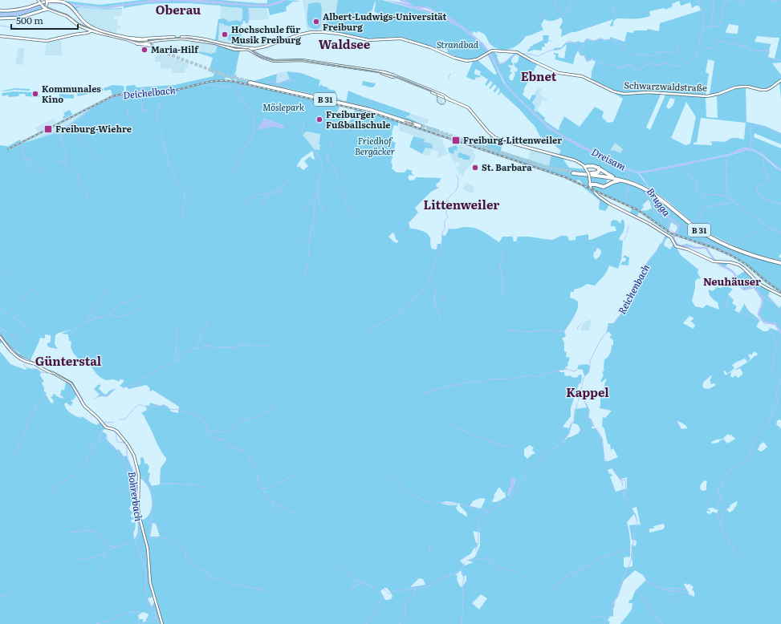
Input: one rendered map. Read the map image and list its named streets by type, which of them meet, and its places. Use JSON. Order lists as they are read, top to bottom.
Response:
{
  "streets": {
    "highway": ["B 31"],
    "main road": ["Schwarzwaldstraße"]
  },
  "districts": [
    "Oberau",
    "Waldsee",
    "Ebnet",
    "Littenweiler",
    "Neuhäuser",
    "Günterstal",
    "Kappel"
  ],
  "water": [
    "Deichelbach",
    "Dreisam",
    "Brugga",
    "Reichenbach",
    "Bohrerbach"
  ],
  "parks": ["Strandbad", "Möslepark", "Friedhof Bergäcker"],
  "places": {
    "other": [
      "Albert-Ludwigs-Universität Freiburg",
      "Hochschule für Musik Freiburg",
      "Maria-Hilf",
      "Kommunales Kino",
      "Freiburger Fußballschule",
      "St. Barbara"
    ],
    "transit": ["Freiburg-Wiehre", "Freiburg-Littenweiler"]
  },
  "scale_bar": "500 m"
}
